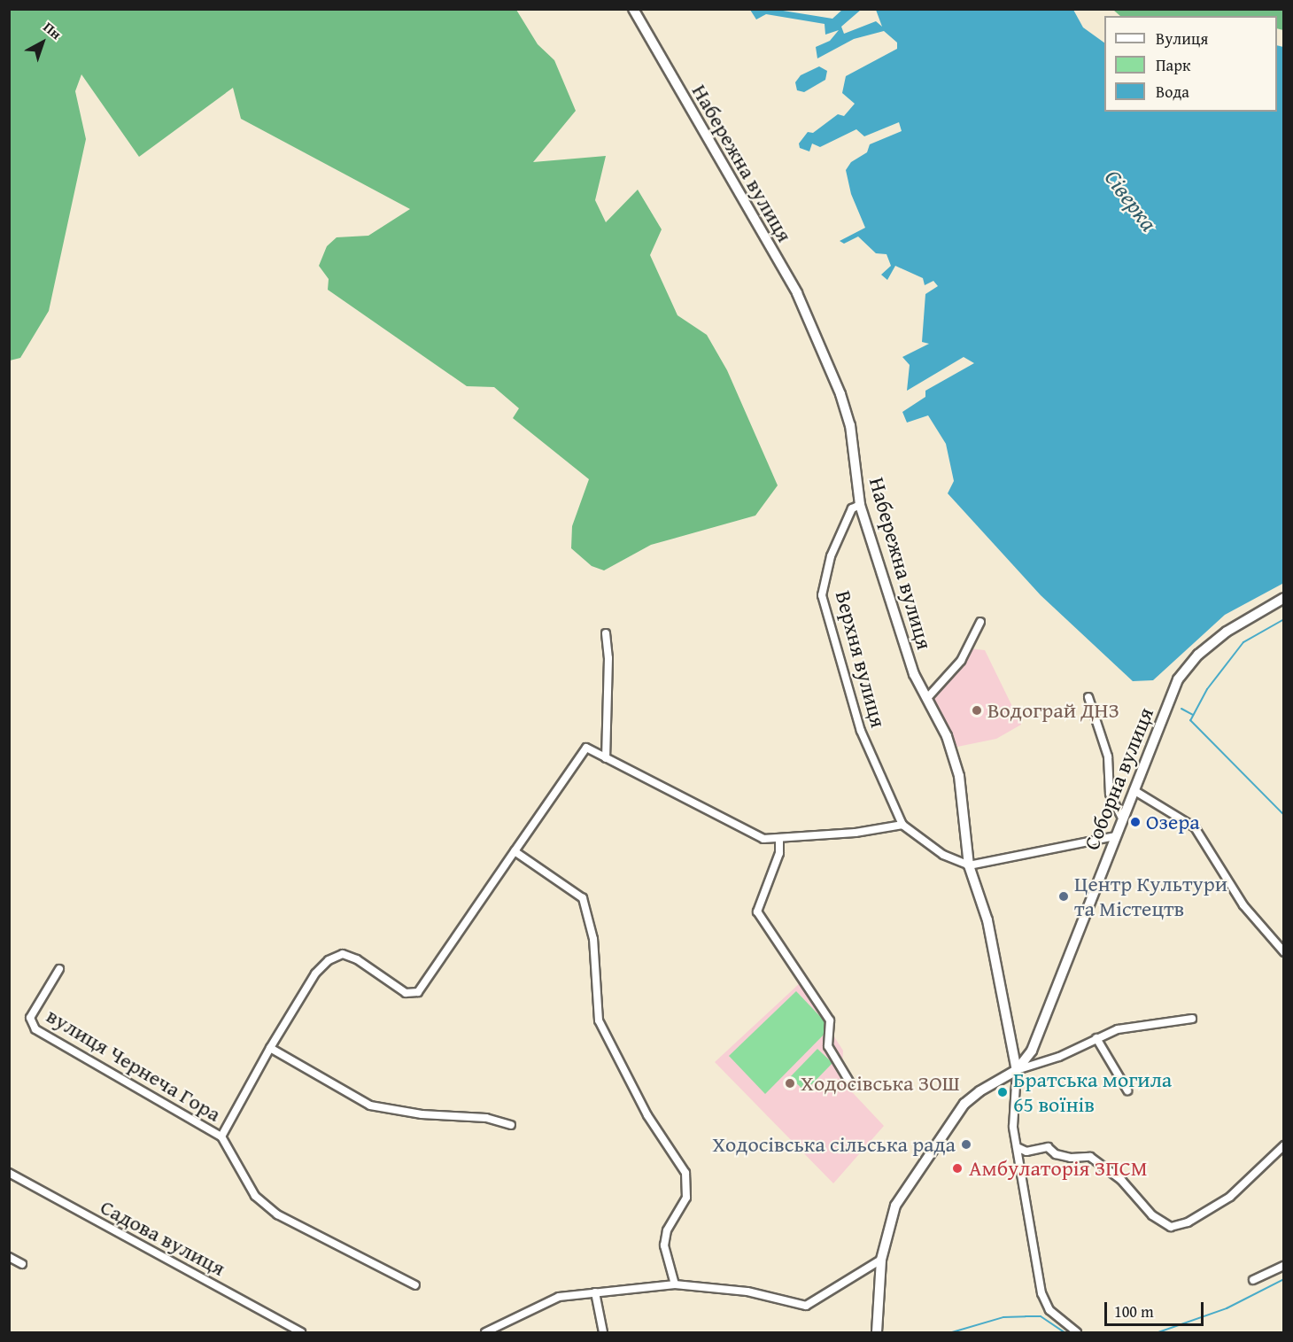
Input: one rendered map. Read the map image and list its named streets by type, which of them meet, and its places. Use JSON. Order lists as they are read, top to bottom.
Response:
{
  "streets": {
    "street": [
      "Набережна вулиця",
      "Верхня вулиця",
      "Соборна вулиця",
      "вулиця Чернеча Гора",
      "Садова вулиця"
    ]
  },
  "crossings": [
    ["Набережна вулиця", "Верхня вулиця"],
    ["Набережна вулиця", "Соборна вулиця"]
  ],
  "water": ["Сіверка"],
  "places": [
    "Водограй ДНЗ",
    "Озера",
    "Центр Культури та Містецтв",
    "Ходосівська ЗОШ",
    "Братська могила 65 воїнів",
    "Ходосівська сільська рада",
    "Амбулаторія ЗПСМ"
  ],
  "legend": ["Вулиця", "Парк", "Вода"],
  "scale_bar": "100 m",
  "north": "top right"
}
